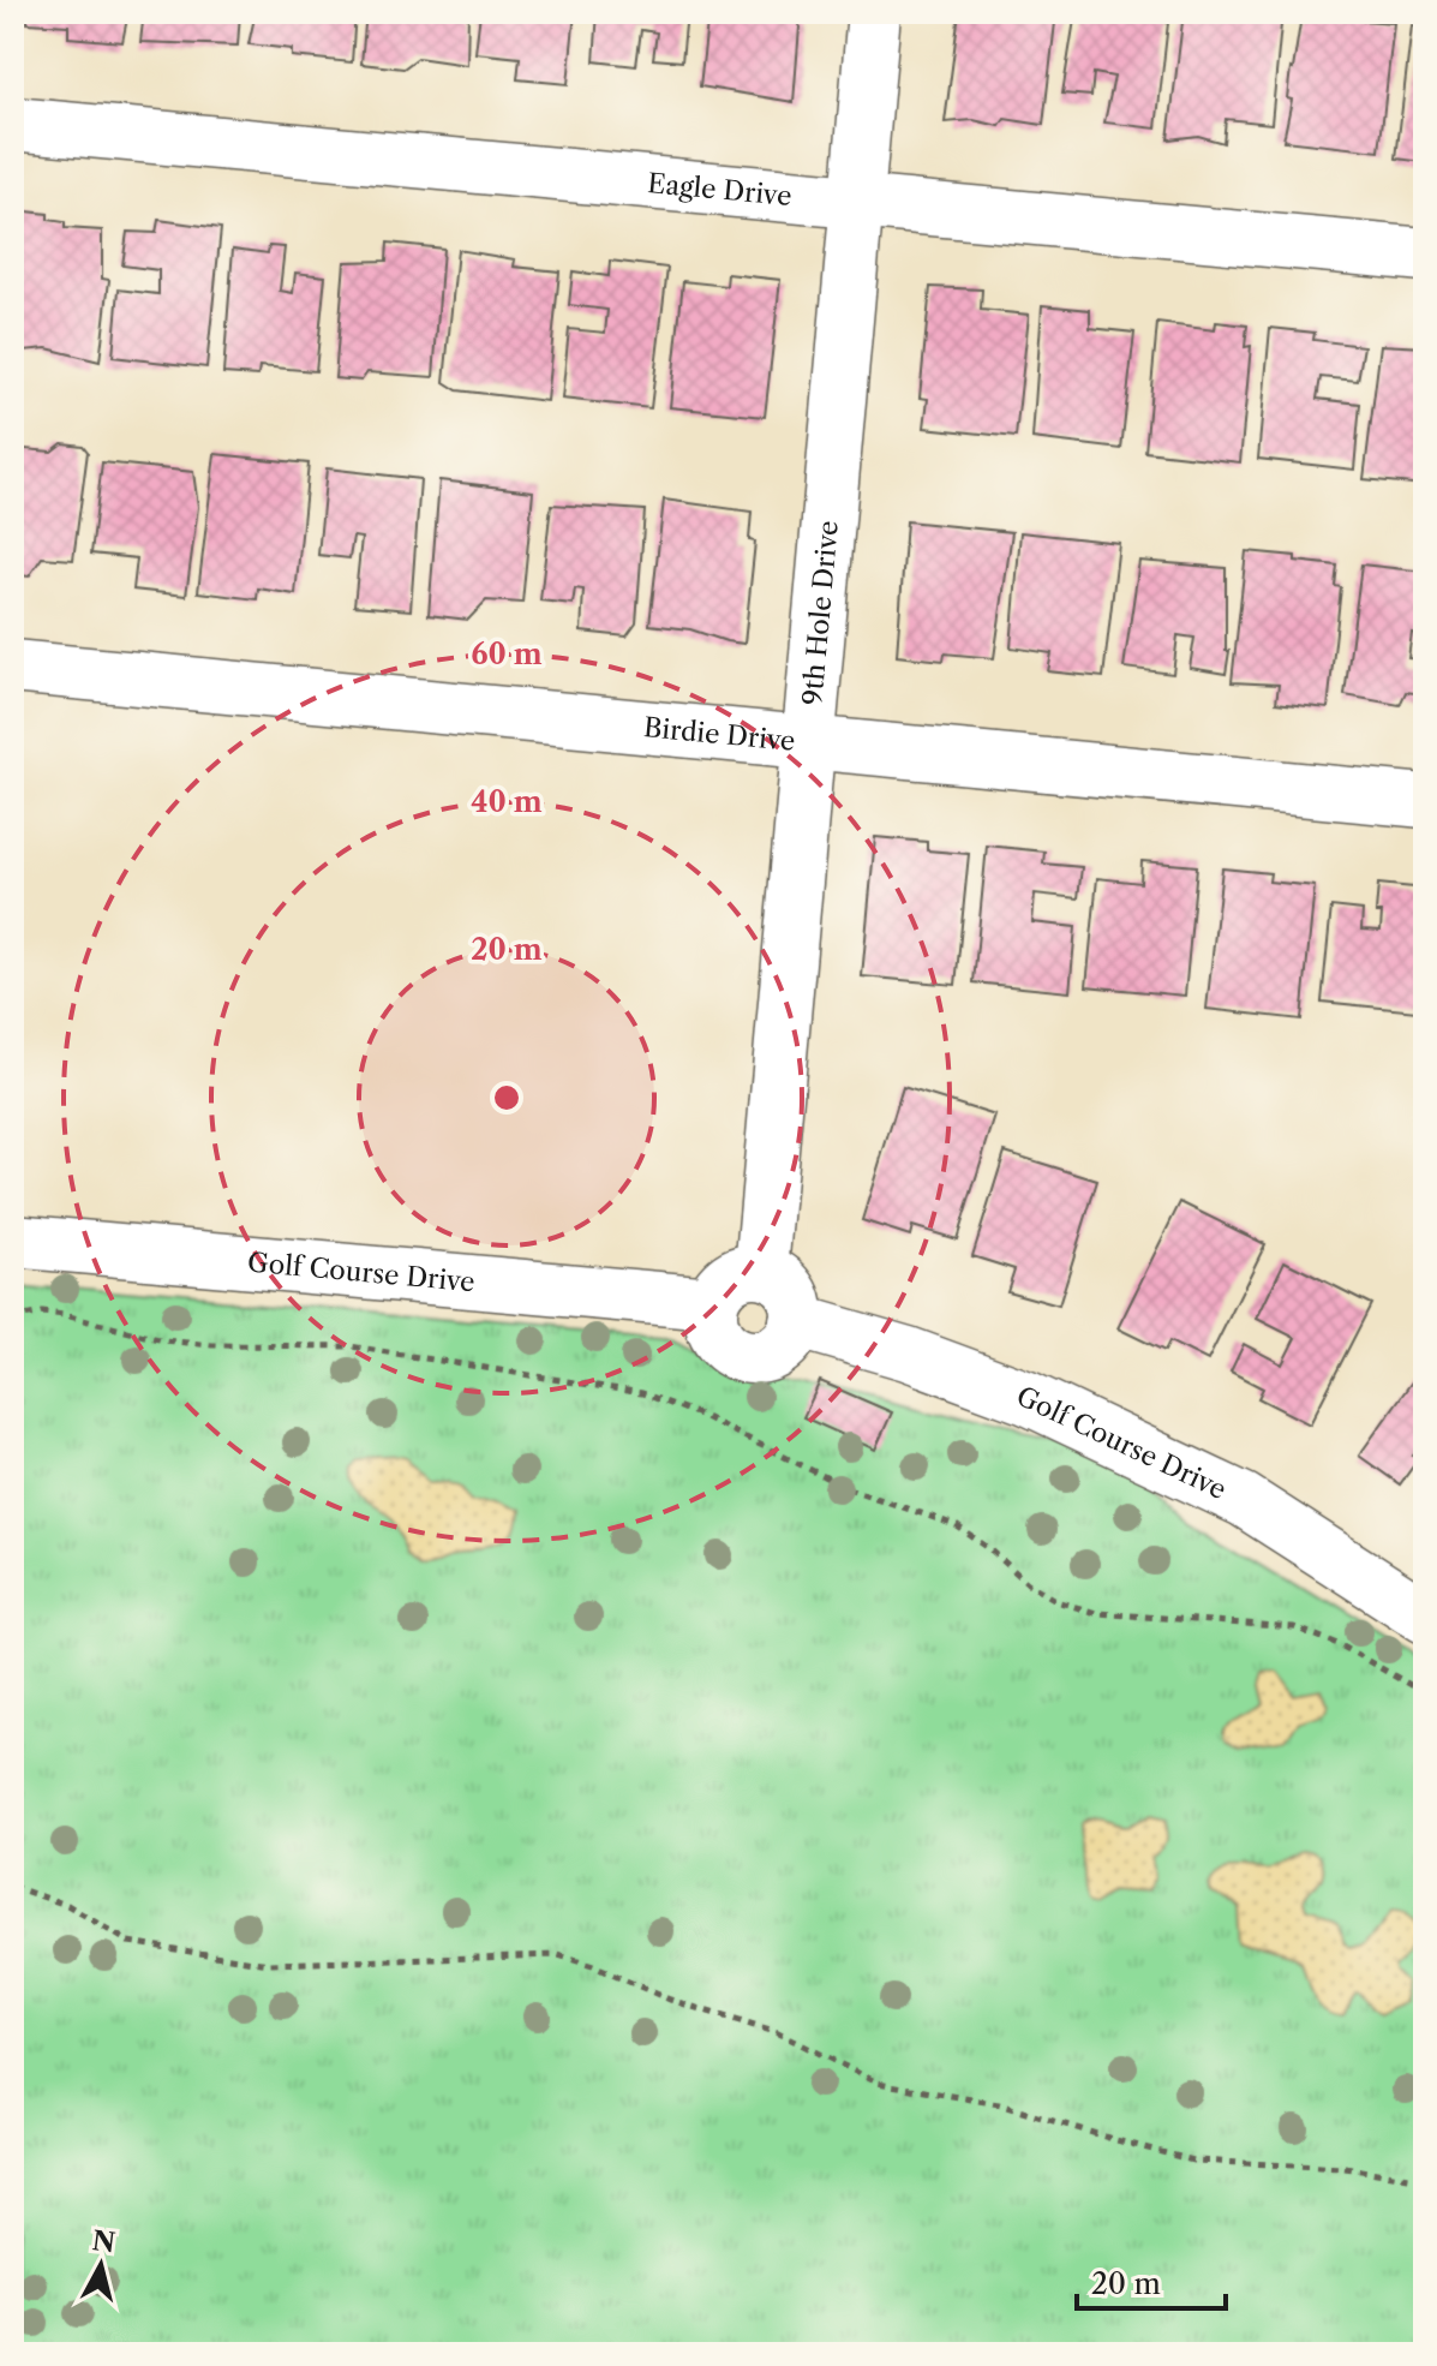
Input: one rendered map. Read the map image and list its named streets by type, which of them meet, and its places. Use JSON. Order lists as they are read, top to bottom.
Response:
{
  "streets": {
    "street": [
      "Eagle Drive",
      "9th Hole Drive",
      "Birdie Drive",
      "Golf Course Drive"
    ]
  },
  "crossings": [
    ["Eagle Drive", "9th Hole Drive"],
    ["9th Hole Drive", "Birdie Drive"],
    ["9th Hole Drive", "Golf Course Drive"]
  ],
  "scale_bar": "20 m",
  "north": "top",
  "rings": ["60 m", "40 m", "20 m"]
}
